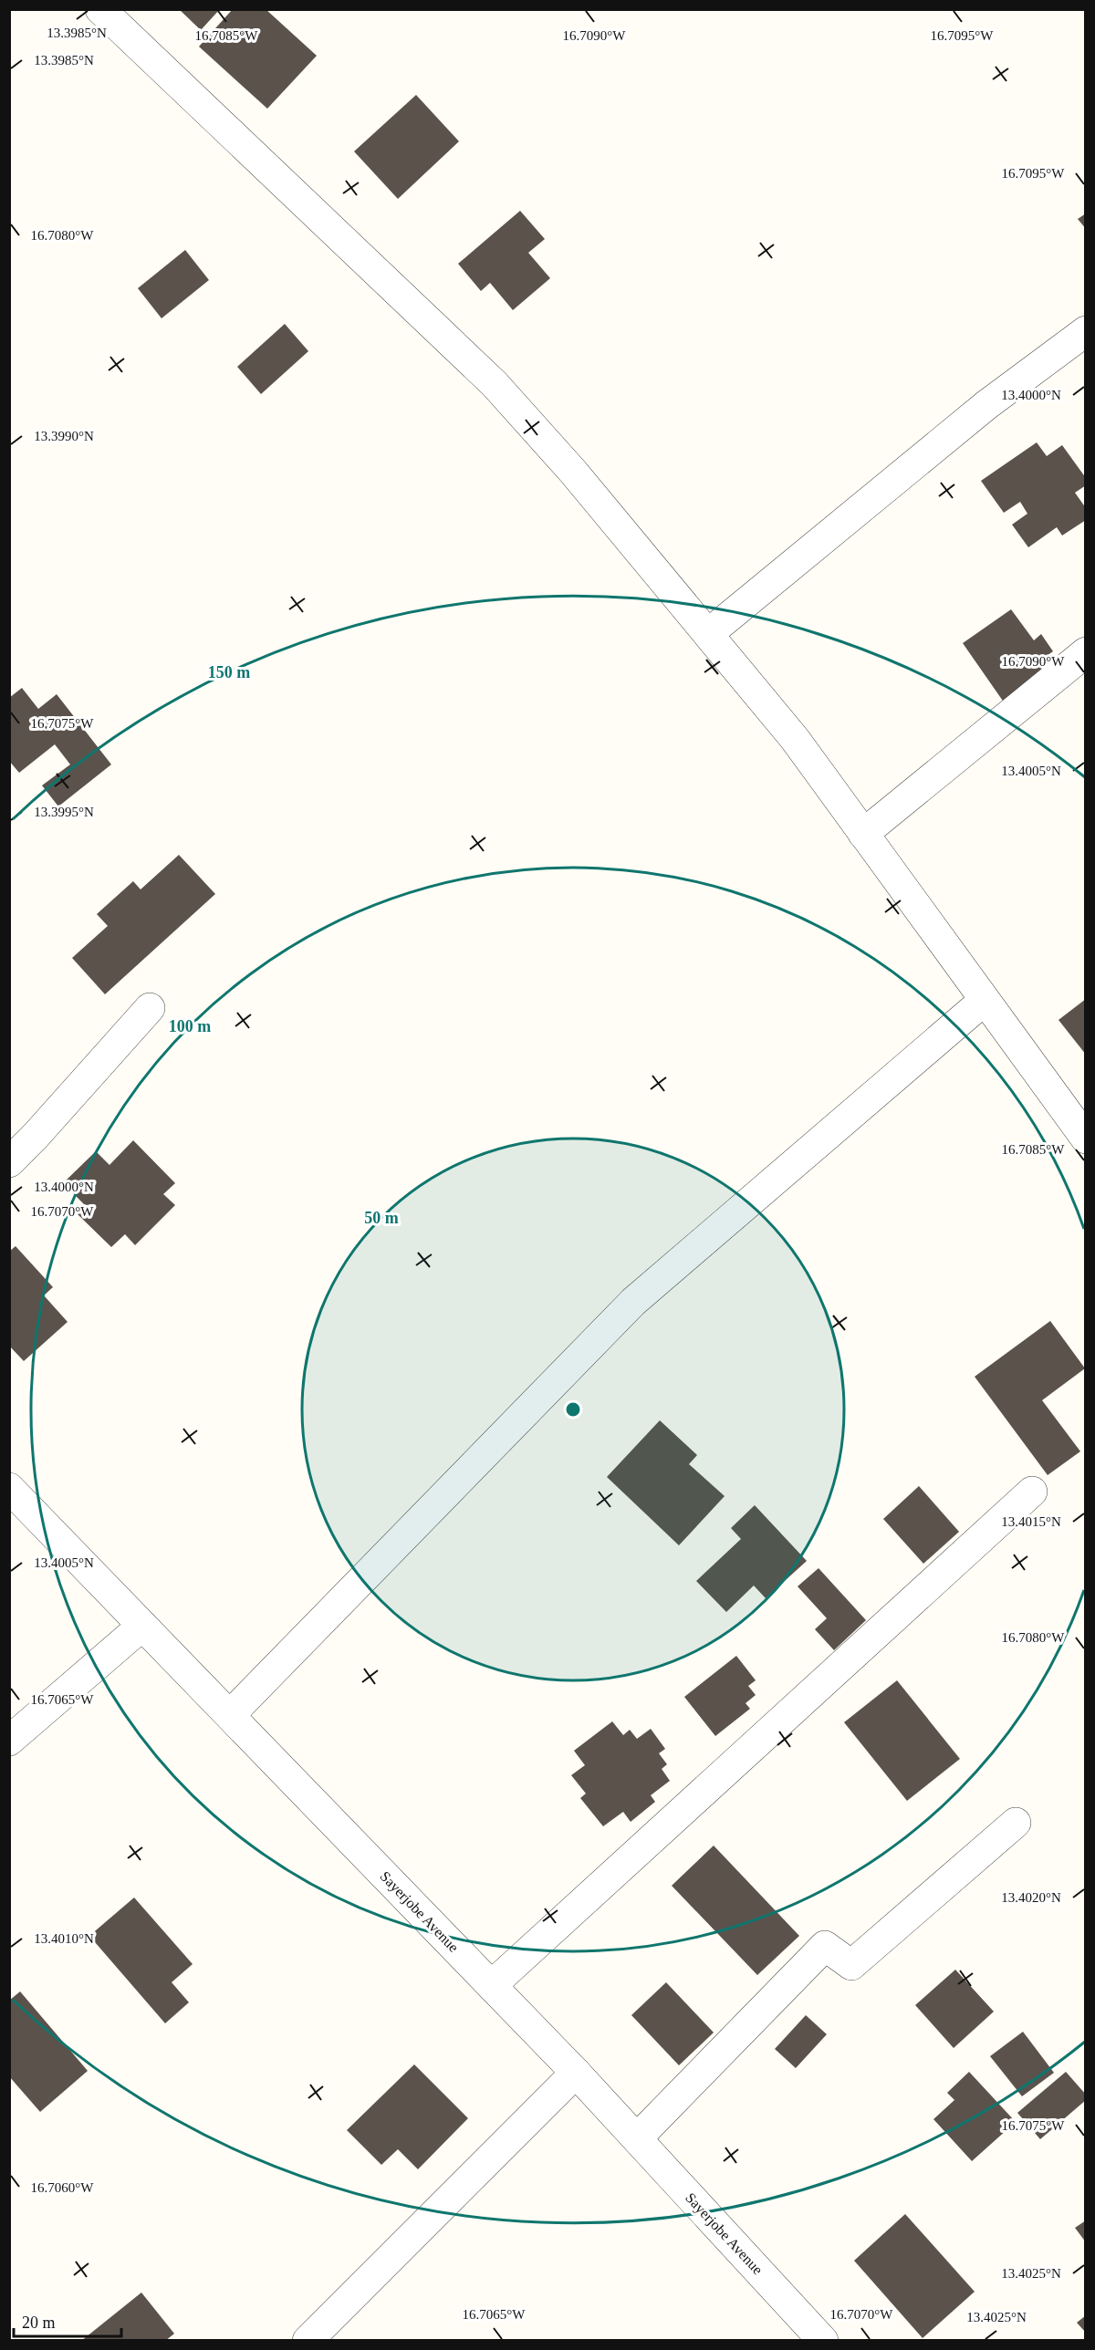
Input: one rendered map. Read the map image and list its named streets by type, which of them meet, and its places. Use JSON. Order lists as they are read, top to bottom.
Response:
{
  "streets": {
    "street": ["Sayerjobe Avenue"]
  },
  "scale_bar": "20 m",
  "coordinates": [
    "13.3985°N",
    "16.7085°W",
    "16.7090°W",
    "16.7095°W",
    "16.7080°W",
    "13.4000°N",
    "13.3990°N",
    "16.7075°W",
    "13.4005°N",
    "13.3995°N",
    "16.7070°W",
    "13.4015°N",
    "16.7065°W",
    "13.4020°N",
    "13.4010°N",
    "16.7060°W",
    "13.4025°N"
  ],
  "rings": ["150 m", "100 m", "50 m"]
}
